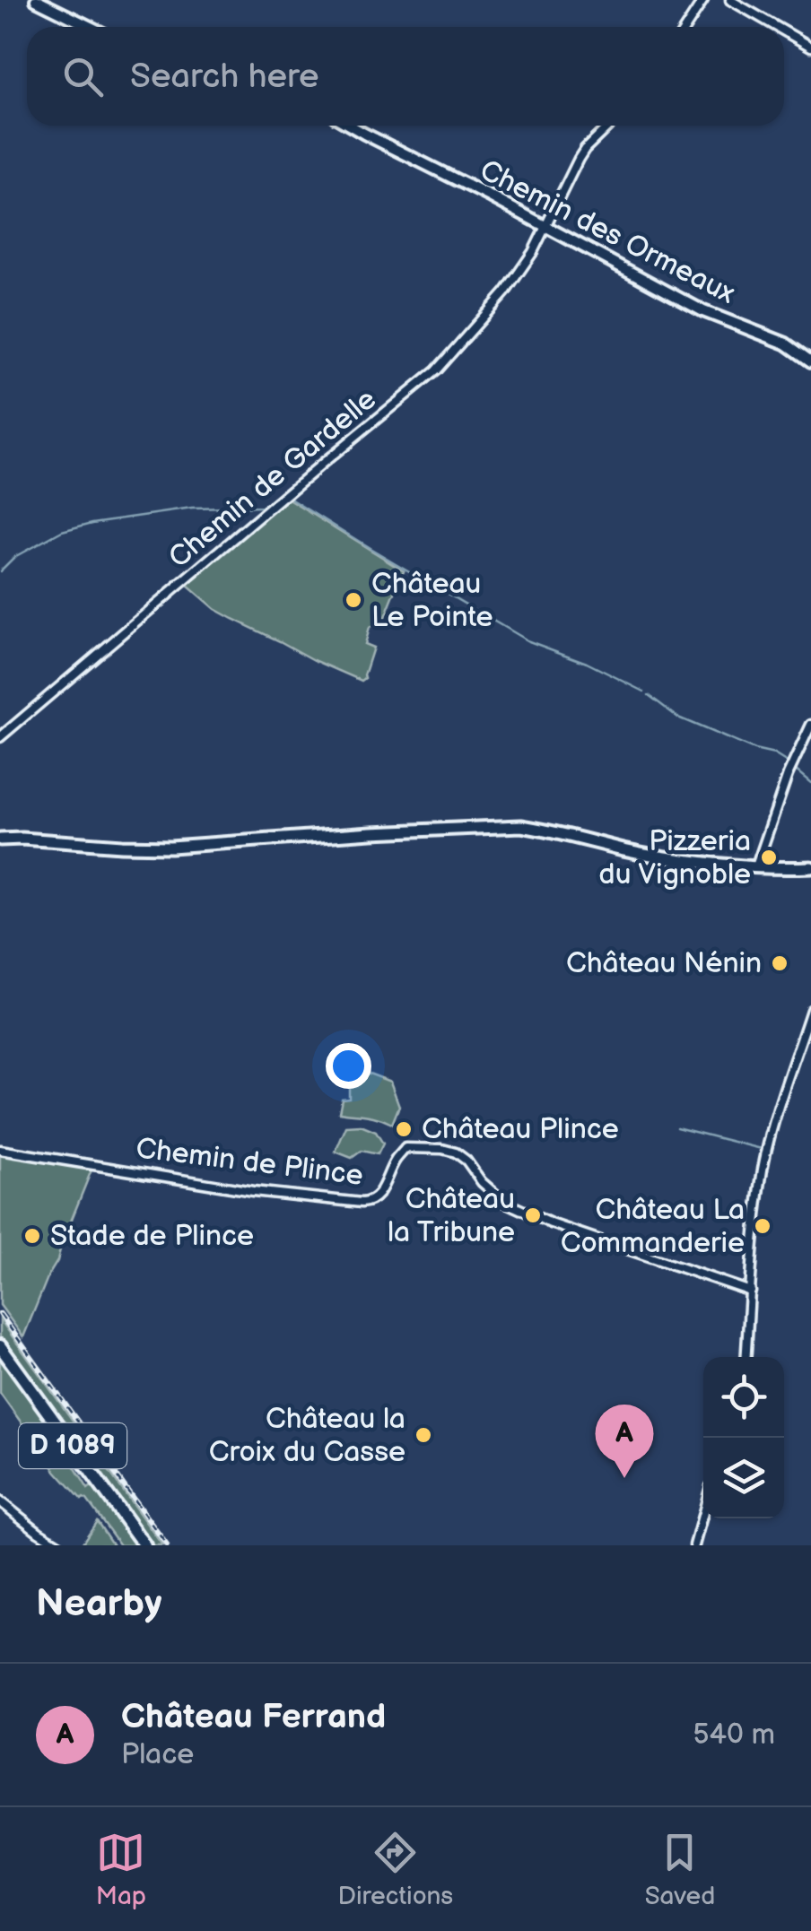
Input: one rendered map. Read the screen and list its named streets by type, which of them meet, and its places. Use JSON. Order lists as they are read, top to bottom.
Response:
{
  "streets": {
    "main road": ["D 1089"],
    "street": ["Chemin des Ormeaux", "Chemin de Gardelle", "Chemin de Plince"]
  },
  "crossings": [
    ["Chemin des Ormeaux", "Chemin de Gardelle"]
  ],
  "places": [
    "Château Le Pointe",
    "Pizzeria du Vignoble",
    "Château Nénin",
    "Château Plince",
    "Château la Tribune",
    "Château La Commanderie",
    "Stade de Plince",
    "Château la Croix du Casse"
  ],
  "page": {
    "search": "Search here",
    "pins": "A",
    "heading": "Nearby",
    "list": [
      {
        "mark": "A",
        "name": "Château Ferrand",
        "note": "Place",
        "value": "540 m"
      }
    ],
    "nav": ["Map", "Directions", "Saved"]
  }
}
